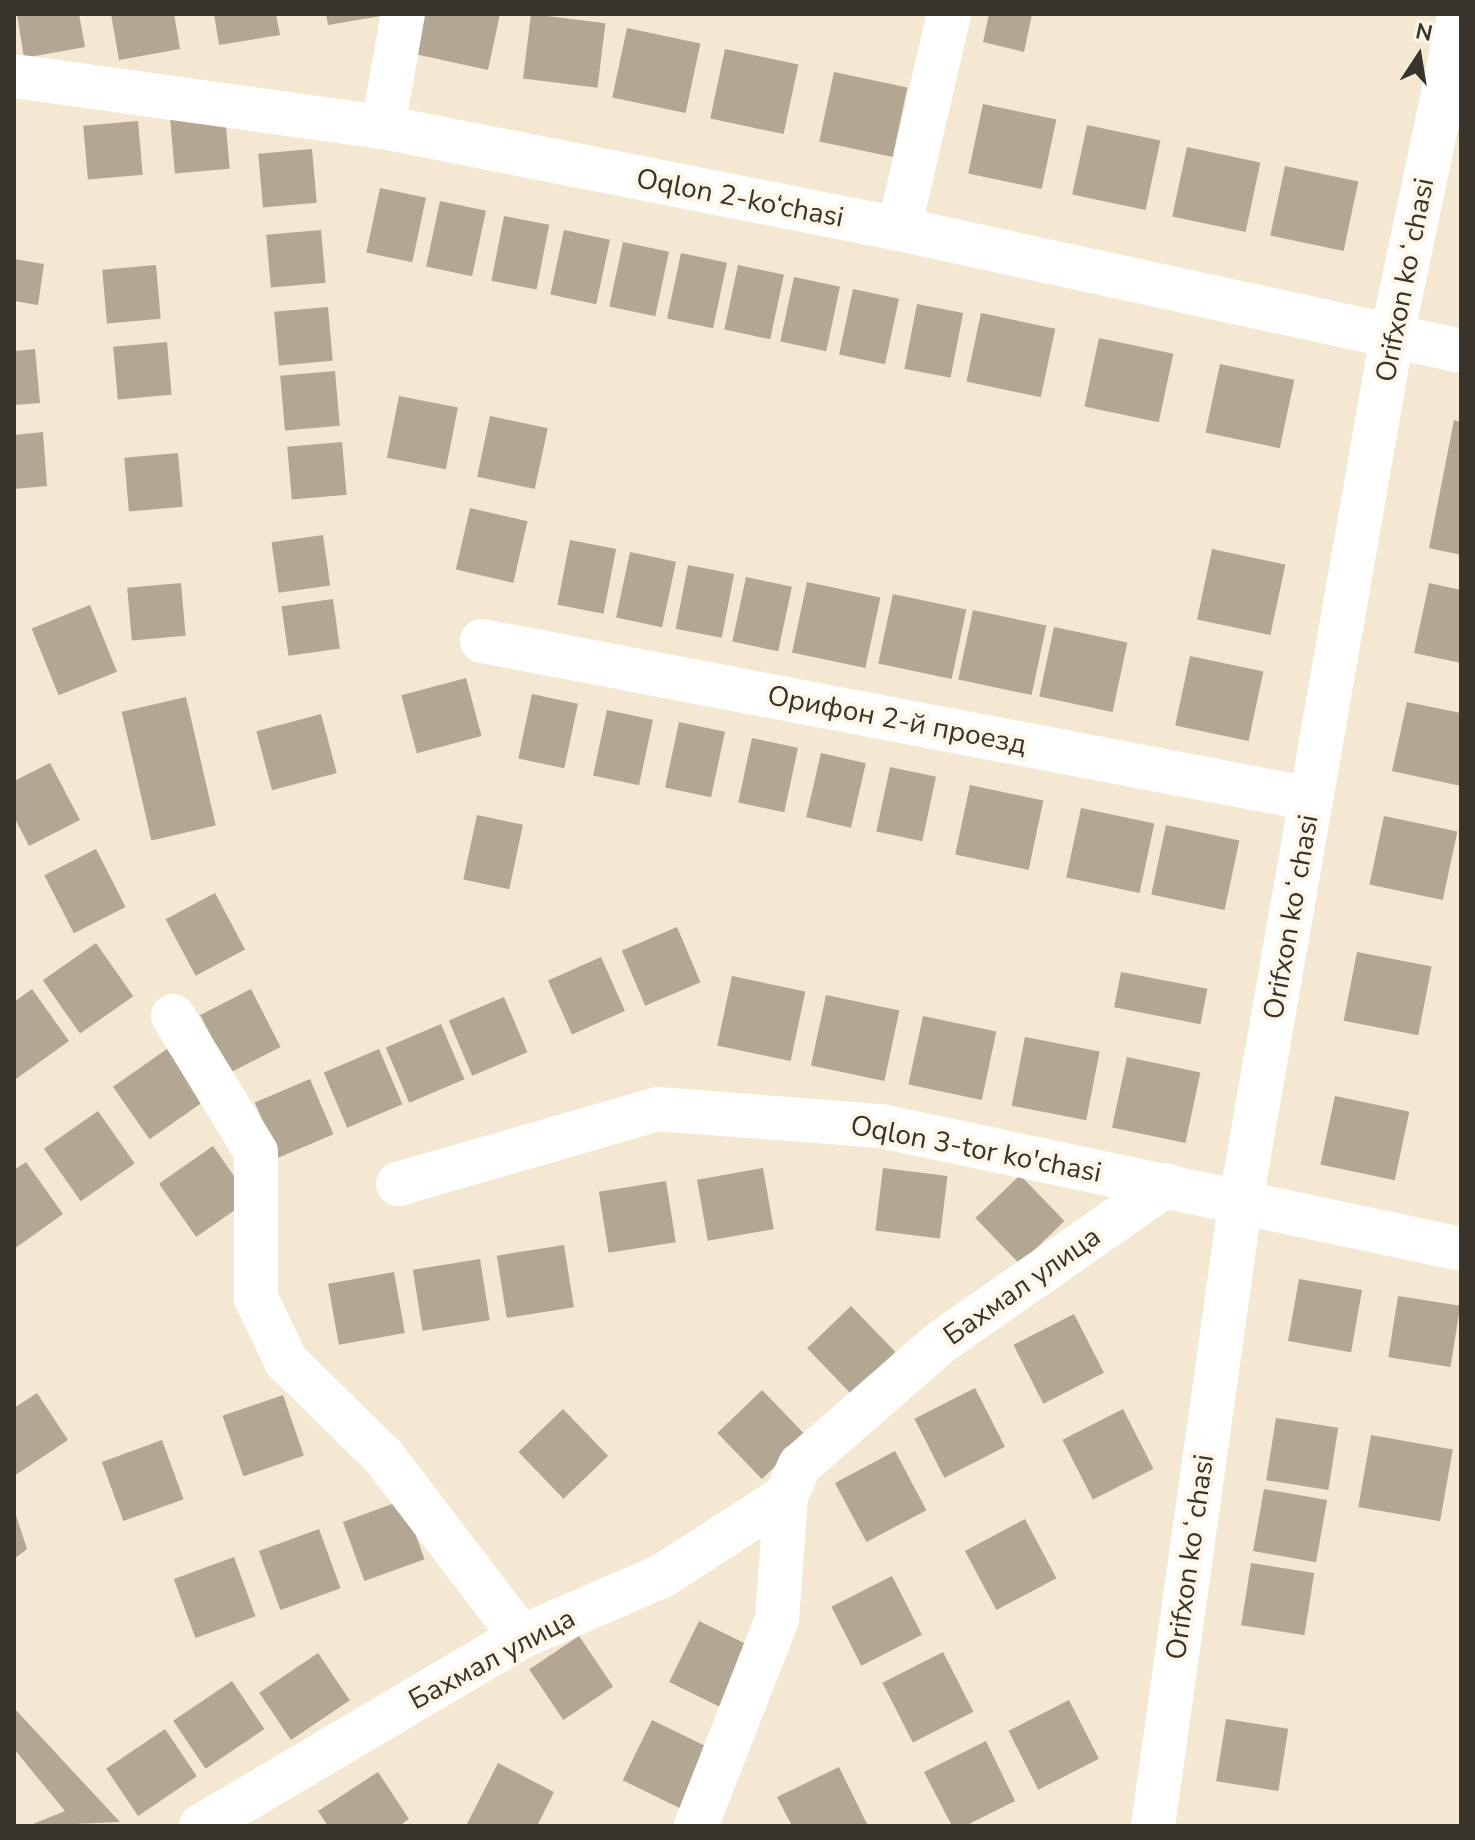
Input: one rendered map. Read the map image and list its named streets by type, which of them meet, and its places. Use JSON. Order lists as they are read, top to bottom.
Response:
{
  "streets": {
    "street": [
      "Oqlon 2-ko‘chasi",
      "Orifxon koʻchasi",
      "Орифон 2-й проезд",
      "Oqlon 3-tor ko'chasi",
      "Бахмал улица"
    ]
  },
  "crossings": [
    ["Oqlon 2-ko‘chasi", "Orifxon koʻchasi"],
    ["Orifxon koʻchasi", "Орифон 2-й проезд"],
    ["Orifxon koʻchasi", "Oqlon 3-tor ko'chasi"],
    ["Oqlon 3-tor ko'chasi", "Бахмал улица"]
  ],
  "north": "top"
}
